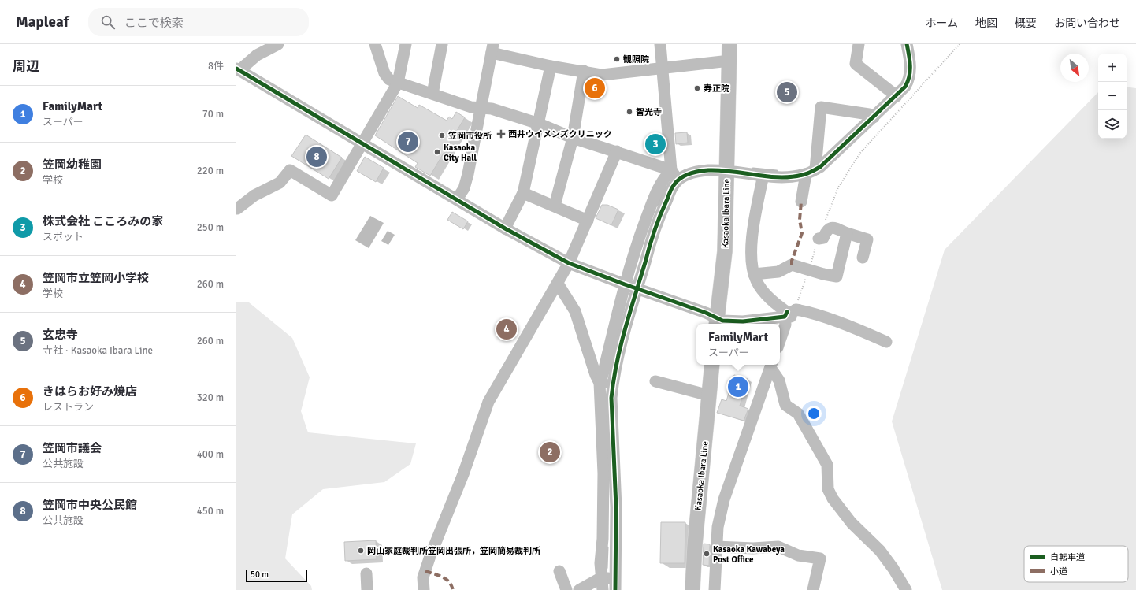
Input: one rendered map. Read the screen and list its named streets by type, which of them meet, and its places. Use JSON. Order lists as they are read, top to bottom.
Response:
{
  "streets": {
    "main road": ["Kasaoka Ibara Line"]
  },
  "places": {
    "other": [
      "観照院",
      "寿正院",
      "智光寺",
      "笠岡市役所",
      "Kasaoka City Hall",
      "岡山家庭裁判所笠岡出張所，笠岡簡易裁判所",
      "Kasaoka Kawabeya Post Office"
    ],
    "health": ["西井ウイメンズクリニック"]
  },
  "legend": ["自転車道", "小道"],
  "scale_bar": "50 m",
  "north": "bottom right",
  "page": {
    "header": "Mapleaf",
    "search": "ここで検索",
    "nav": [
      "ホーム",
      "地図",
      "概要",
      "お問い合わせ"
    ],
    "heading": ["周辺", "8件"],
    "map_buttons": ["+", "−"],
    "pins": [
      "6",
      "5",
      "7",
      "3",
      "8",
      "4",
      "1",
      "2"
    ],
    "list": [
      {
        "mark": "1",
        "name": "FamilyMart",
        "note": "スーパー",
        "value": "70 m"
      },
      {
        "mark": "2",
        "name": "笠岡幼稚園",
        "note": "学校",
        "value": "220 m"
      },
      {
        "mark": "3",
        "name": "株式会社 こころみの家",
        "note": "スポット",
        "value": "250 m"
      },
      {
        "mark": "4",
        "name": "笠岡市立笠岡小学校",
        "note": "学校",
        "value": "260 m"
      },
      {
        "mark": "5",
        "name": "玄忠寺",
        "note": "寺社 · Kasaoka Ibara Line",
        "value": "260 m"
      },
      {
        "mark": "6",
        "name": "きはらお好み焼店",
        "note": "レストラン",
        "value": "320 m"
      },
      {
        "mark": "7",
        "name": "笠岡市議会",
        "note": "公共施設",
        "value": "400 m"
      },
      {
        "mark": "8",
        "name": "笠岡市中央公民館",
        "note": "公共施設",
        "value": "450 m"
      }
    ],
    "popup": ["FamilyMart", "スーパー"],
    "scale": "50 m"
  }
}
